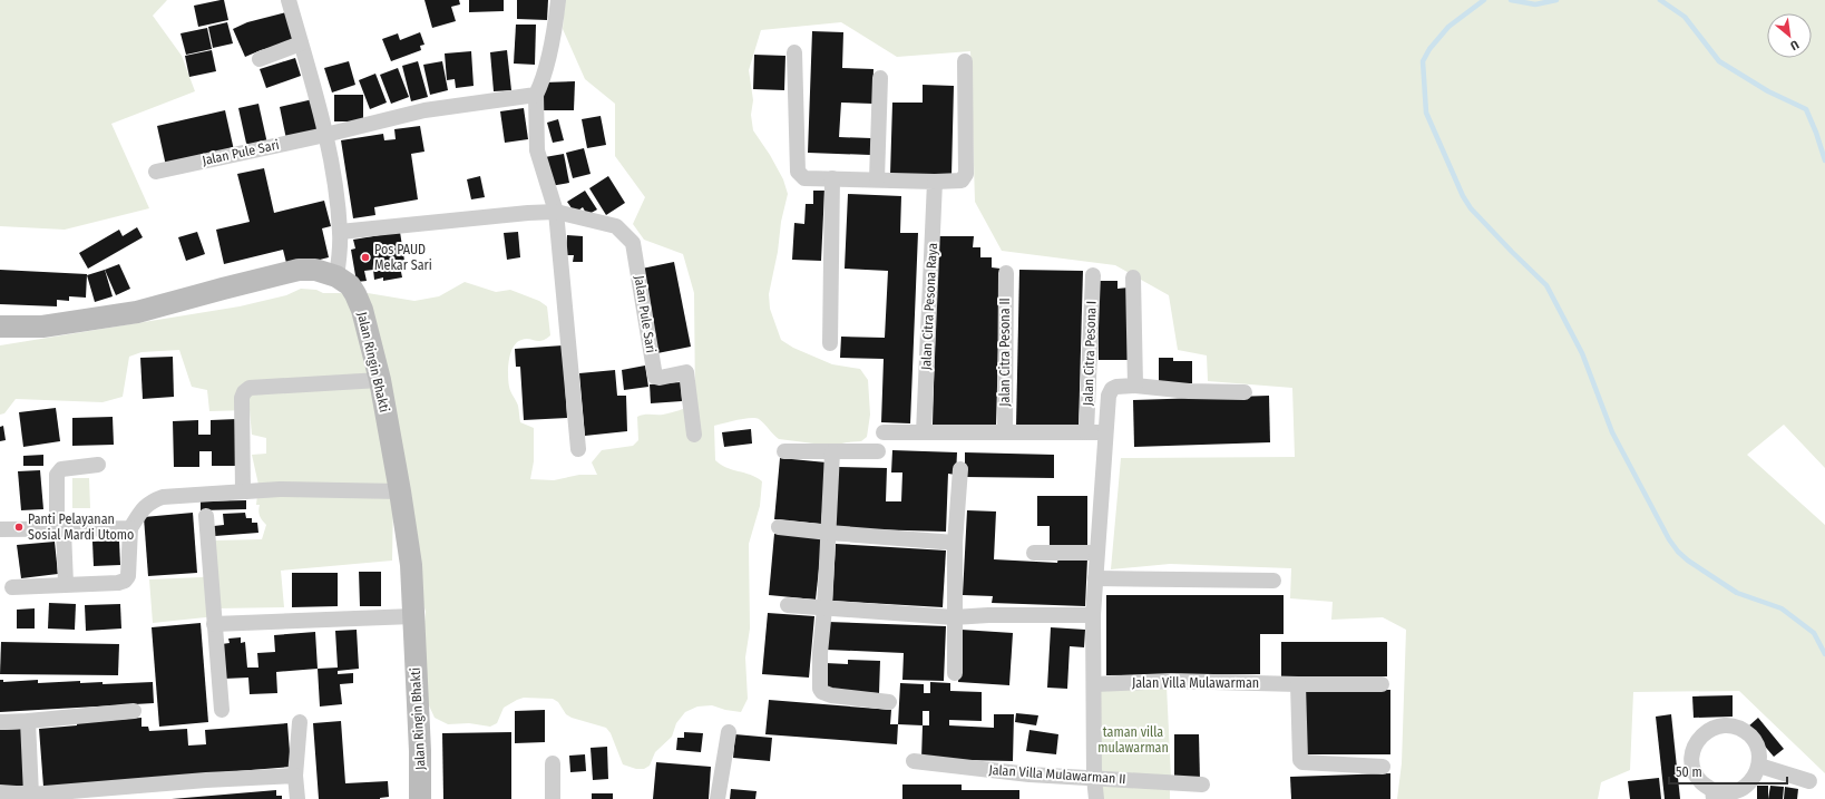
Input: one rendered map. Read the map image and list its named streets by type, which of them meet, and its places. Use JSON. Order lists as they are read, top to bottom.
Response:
{
  "streets": {
    "street": [
      "Jalan Pule Sari",
      "Jalan Citra Pesona Raya",
      "Jalan Citra Pesona II",
      "Jalan Citra Pesona I",
      "Jalan Ringin Bhakti",
      "Jalan Villa Mulawarman",
      "Jalan Villa Mulawarman II"
    ]
  },
  "parks": ["taman villa mulawarman"],
  "places": ["Pos PAUD Mekar Sari", "Panti Pelayanan Sosial Mardi Utomo"],
  "scale_bar": "50 m",
  "north": "bottom right"
}
